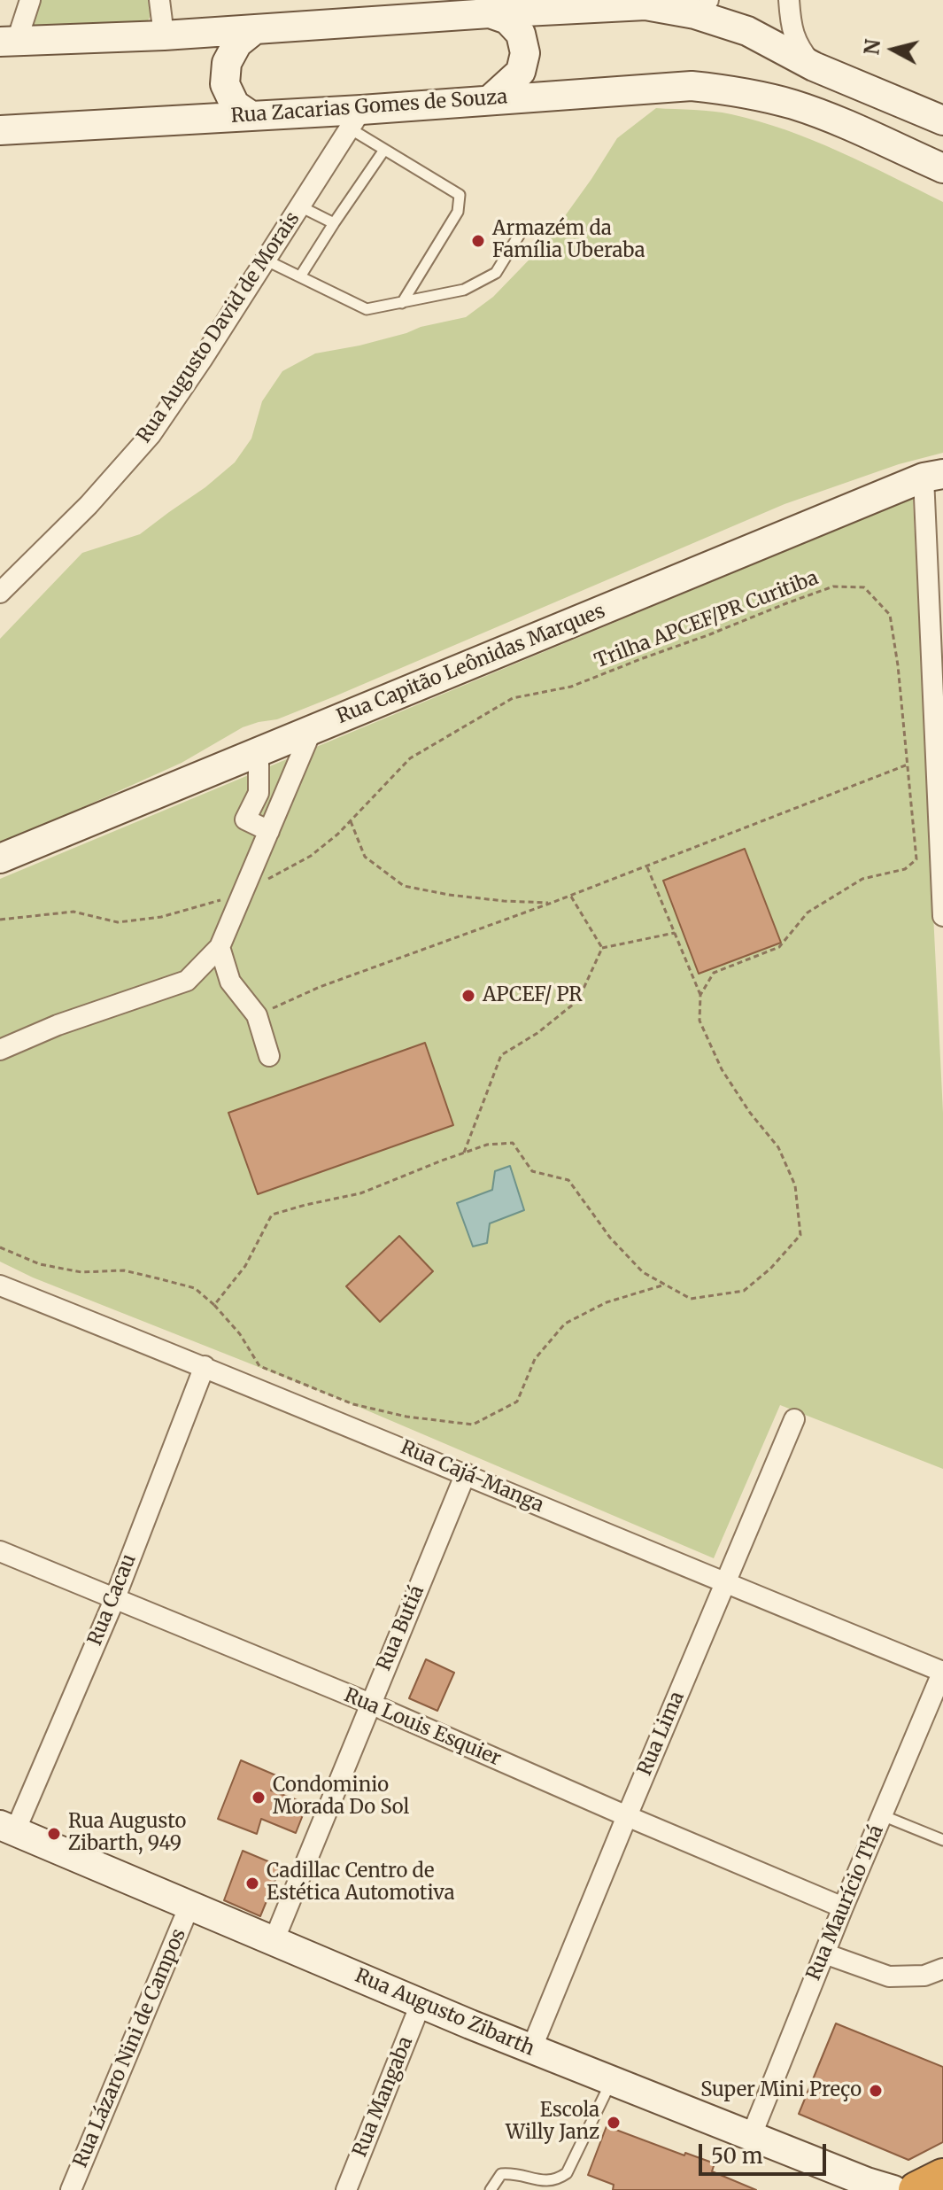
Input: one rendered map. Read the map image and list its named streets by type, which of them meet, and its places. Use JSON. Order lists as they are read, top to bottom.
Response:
{
  "streets": {
    "main road": ["Rua Zacarias Gomes de Souza", "Rua Capitão Leônidas Marques", "Rua Augusto Zibarth"],
    "street": [
      "Rua Augusto David de Morais",
      "Rua Cajá-Manga",
      "Rua Cacau",
      "Rua Butiá",
      "Rua Louis Esquier",
      "Rua Lima",
      "Rua Maurício Thá",
      "Rua Lázaro Nini de Campos",
      "Rua Mangaba"
    ],
    "path": ["Trilha APCEF/PR Curitiba"]
  },
  "crossings": [
    ["Rua Zacarias Gomes de Souza", "Rua Augusto David de Morais"],
    ["Rua Cajá-Manga", "Rua Cacau"],
    ["Rua Cajá-Manga", "Rua Butiá"],
    ["Rua Cajá-Manga", "Rua Lima"],
    ["Rua Cajá-Manga", "Rua Maurício Thá"],
    ["Rua Cacau", "Rua Louis Esquier"],
    ["Rua Cacau", "Rua Augusto Zibarth"],
    ["Rua Butiá", "Rua Louis Esquier"],
    ["Rua Butiá", "Rua Augusto Zibarth"],
    ["Rua Louis Esquier", "Rua Lima"],
    ["Rua Louis Esquier", "Rua Maurício Thá"],
    ["Rua Lima", "Rua Augusto Zibarth"],
    ["Rua Maurício Thá", "Rua Augusto Zibarth"],
    ["Rua Augusto Zibarth", "Rua Lázaro Nini de Campos"],
    ["Rua Augusto Zibarth", "Rua Mangaba"]
  ],
  "places": [
    "Armazém da Família Uberaba",
    "APCEF/ PR",
    "Condominio Morada Do Sol",
    "Rua Augusto Zibarth, 949",
    "Cadillac Centro de Estética Automotiva",
    "Super Mini Preço",
    "Escola Willy Janz"
  ],
  "scale_bar": "50 m",
  "north": "left"
}
